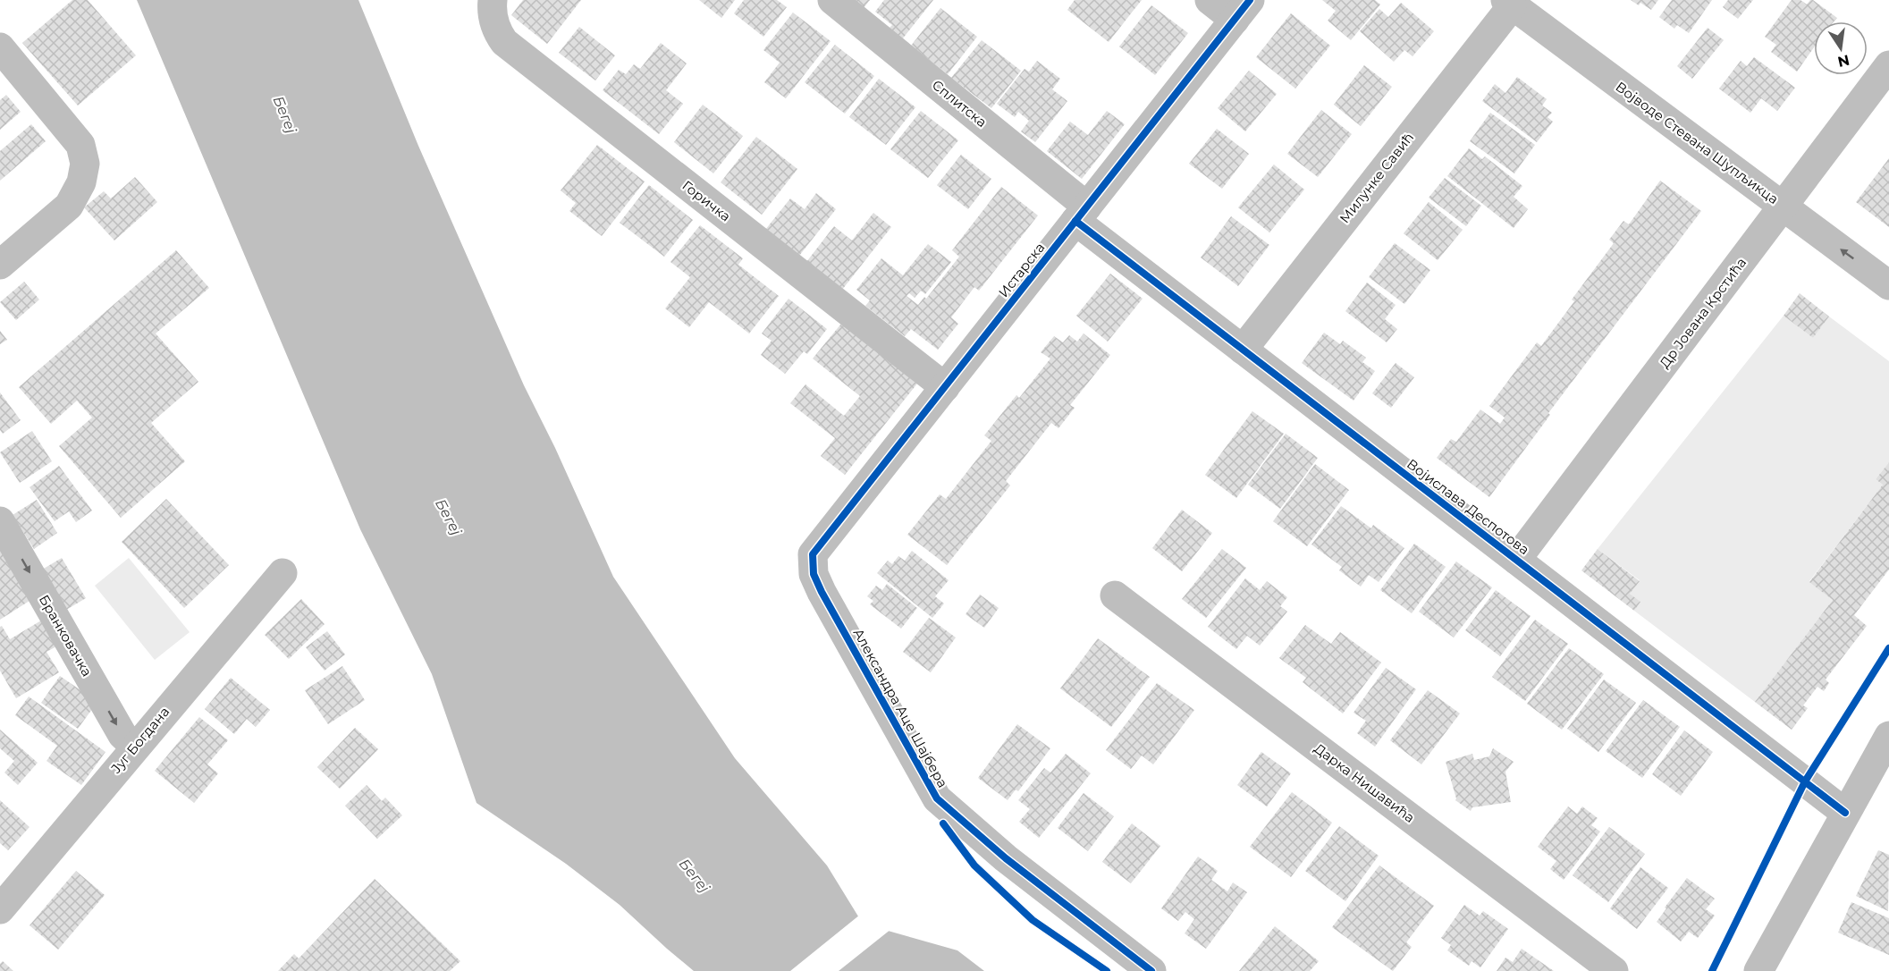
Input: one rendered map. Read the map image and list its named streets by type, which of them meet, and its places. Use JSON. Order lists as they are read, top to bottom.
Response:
{
  "streets": {
    "street": [
      "Сплитска",
      "Војводе Стевана Шупљикца",
      "Милунке Савић",
      "Горичка",
      "Истарска",
      "Др Јована Крстића",
      "Војислава Деспотова",
      "Бранковачка",
      "Александра Аце Шајбера",
      "Југ Богдана",
      "Дарка Нишавића"
    ]
  },
  "crossings": [
    ["Сплитска", "Истарска"],
    ["Сплитска", "Војислава Деспотова"],
    ["Војводе Стевана Шупљикца", "Милунке Савић"],
    ["Војводе Стевана Шупљикца", "Др Јована Крстића"],
    ["Милунке Савић", "Војислава Деспотова"],
    ["Горичка", "Истарска"],
    ["Истарска", "Војислава Деспотова"],
    ["Истарска", "Александра Аце Шајбера"],
    ["Др Јована Крстића", "Војислава Деспотова"],
    ["Бранковачка", "Југ Богдана"]
  ],
  "one_way": ["Бранковачка"],
  "water": ["Бегеј"],
  "north": "bottom"
}
